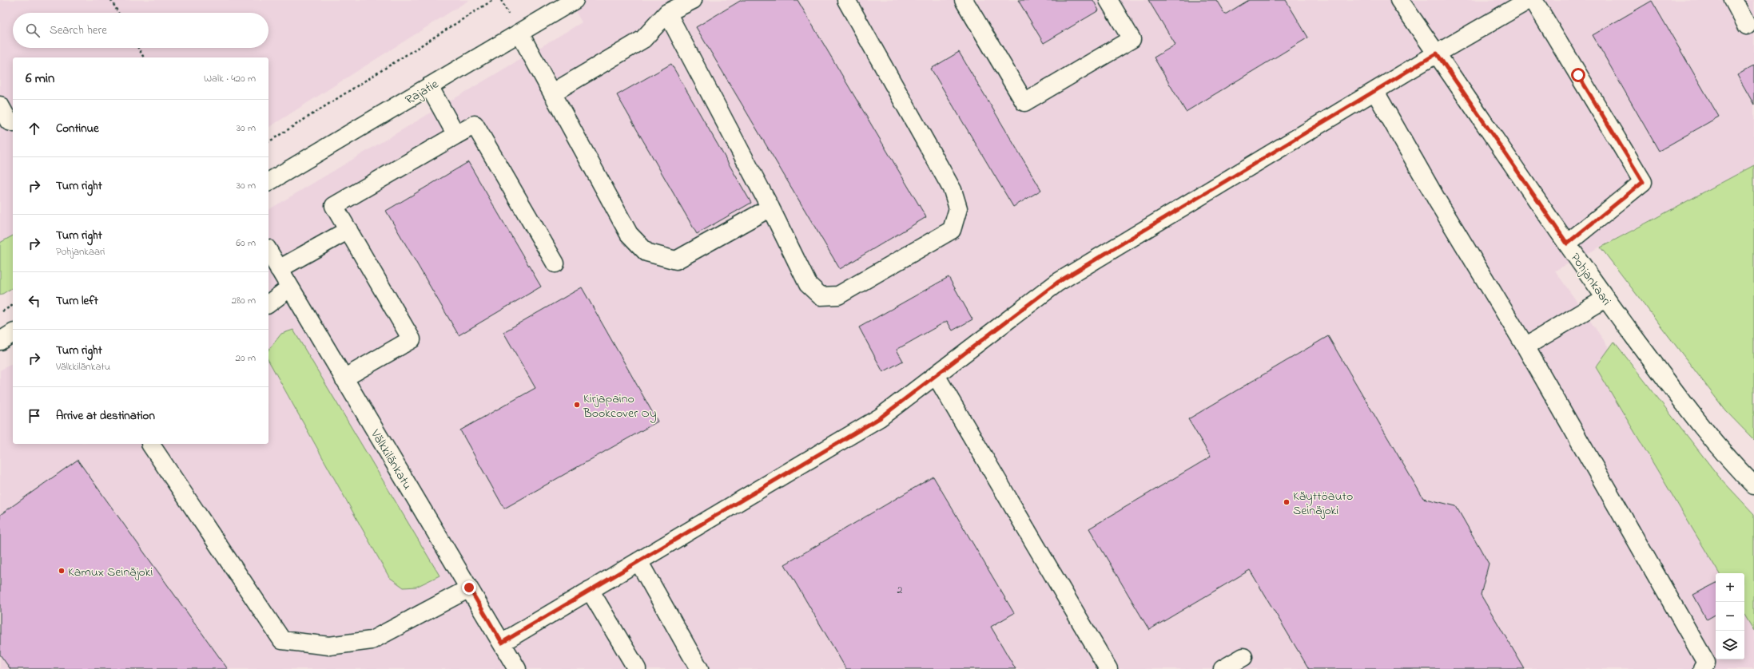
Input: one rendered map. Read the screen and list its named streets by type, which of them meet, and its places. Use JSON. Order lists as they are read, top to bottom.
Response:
{
  "streets": {
    "street": ["Rajatie", "Pohjankaari", "Välkkilänkatu"]
  },
  "places": ["Kirjapaino Bookcover Oy", "Käyttöauto Seinäjoki", "Kamux Seinäjoki"],
  "house_numbers": ["2"],
  "page": {
    "search": "Search here",
    "heading": ["6 min", "Walk · 420 m"],
    "list": [
      ["Continue", "30 m"],
      ["Turn right", "30 m"],
      ["Turn right", "Pohjankaari", "60 m"],
      ["Turn left", "280 m"],
      ["Turn right", "Välkkilänkatu", "20 m"],
      "Arrive at destination"
    ],
    "map_buttons": ["+", "−"]
  }
}
